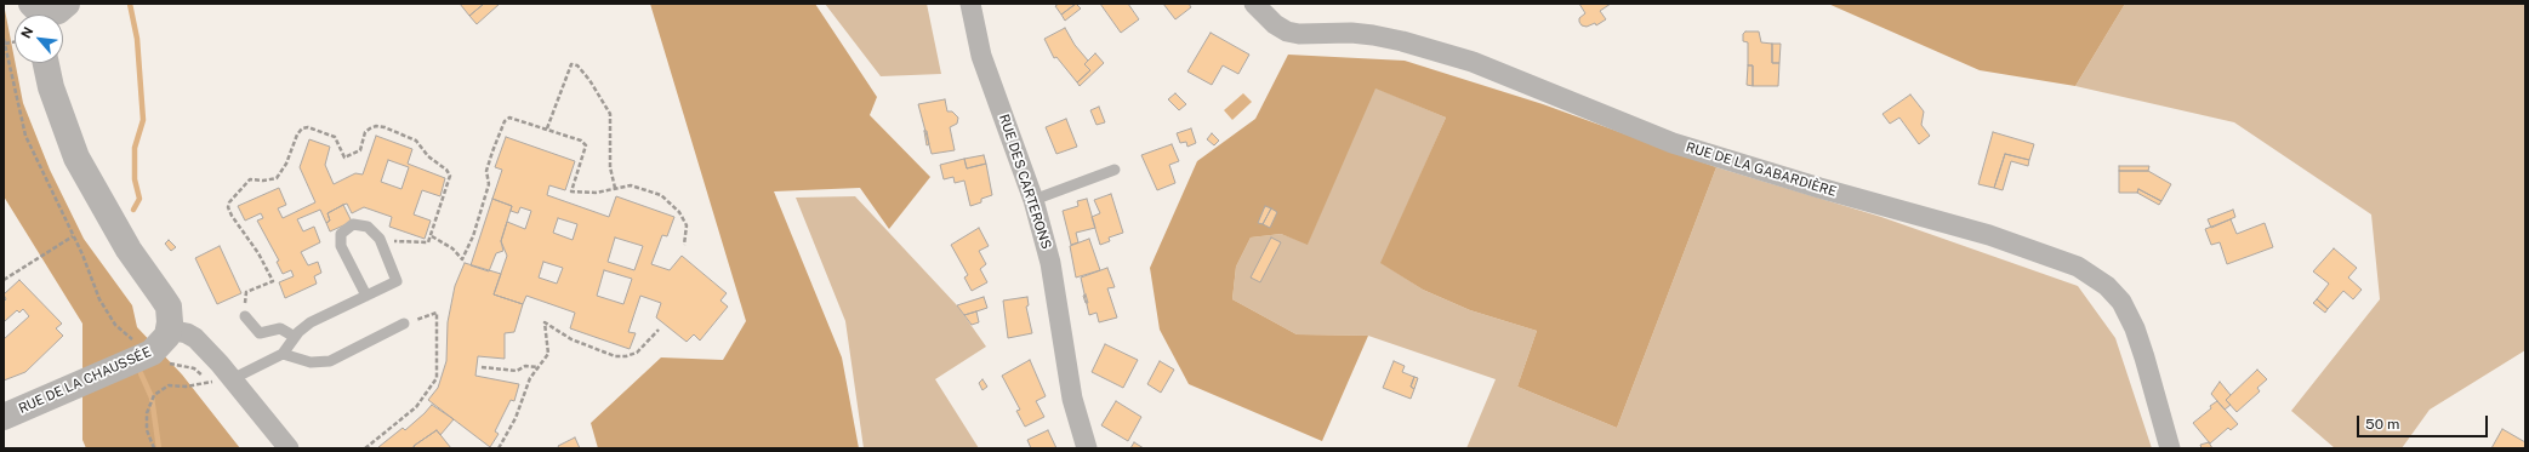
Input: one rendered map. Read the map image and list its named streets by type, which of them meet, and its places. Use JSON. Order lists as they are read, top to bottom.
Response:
{
  "streets": {
    "street": ["RUE DE LA GABARDIÈRE", "RUE DES CARTERONS", "RUE DE LA CHAUSSÉE"]
  },
  "scale_bar": "50 m",
  "north": "top left"
}
